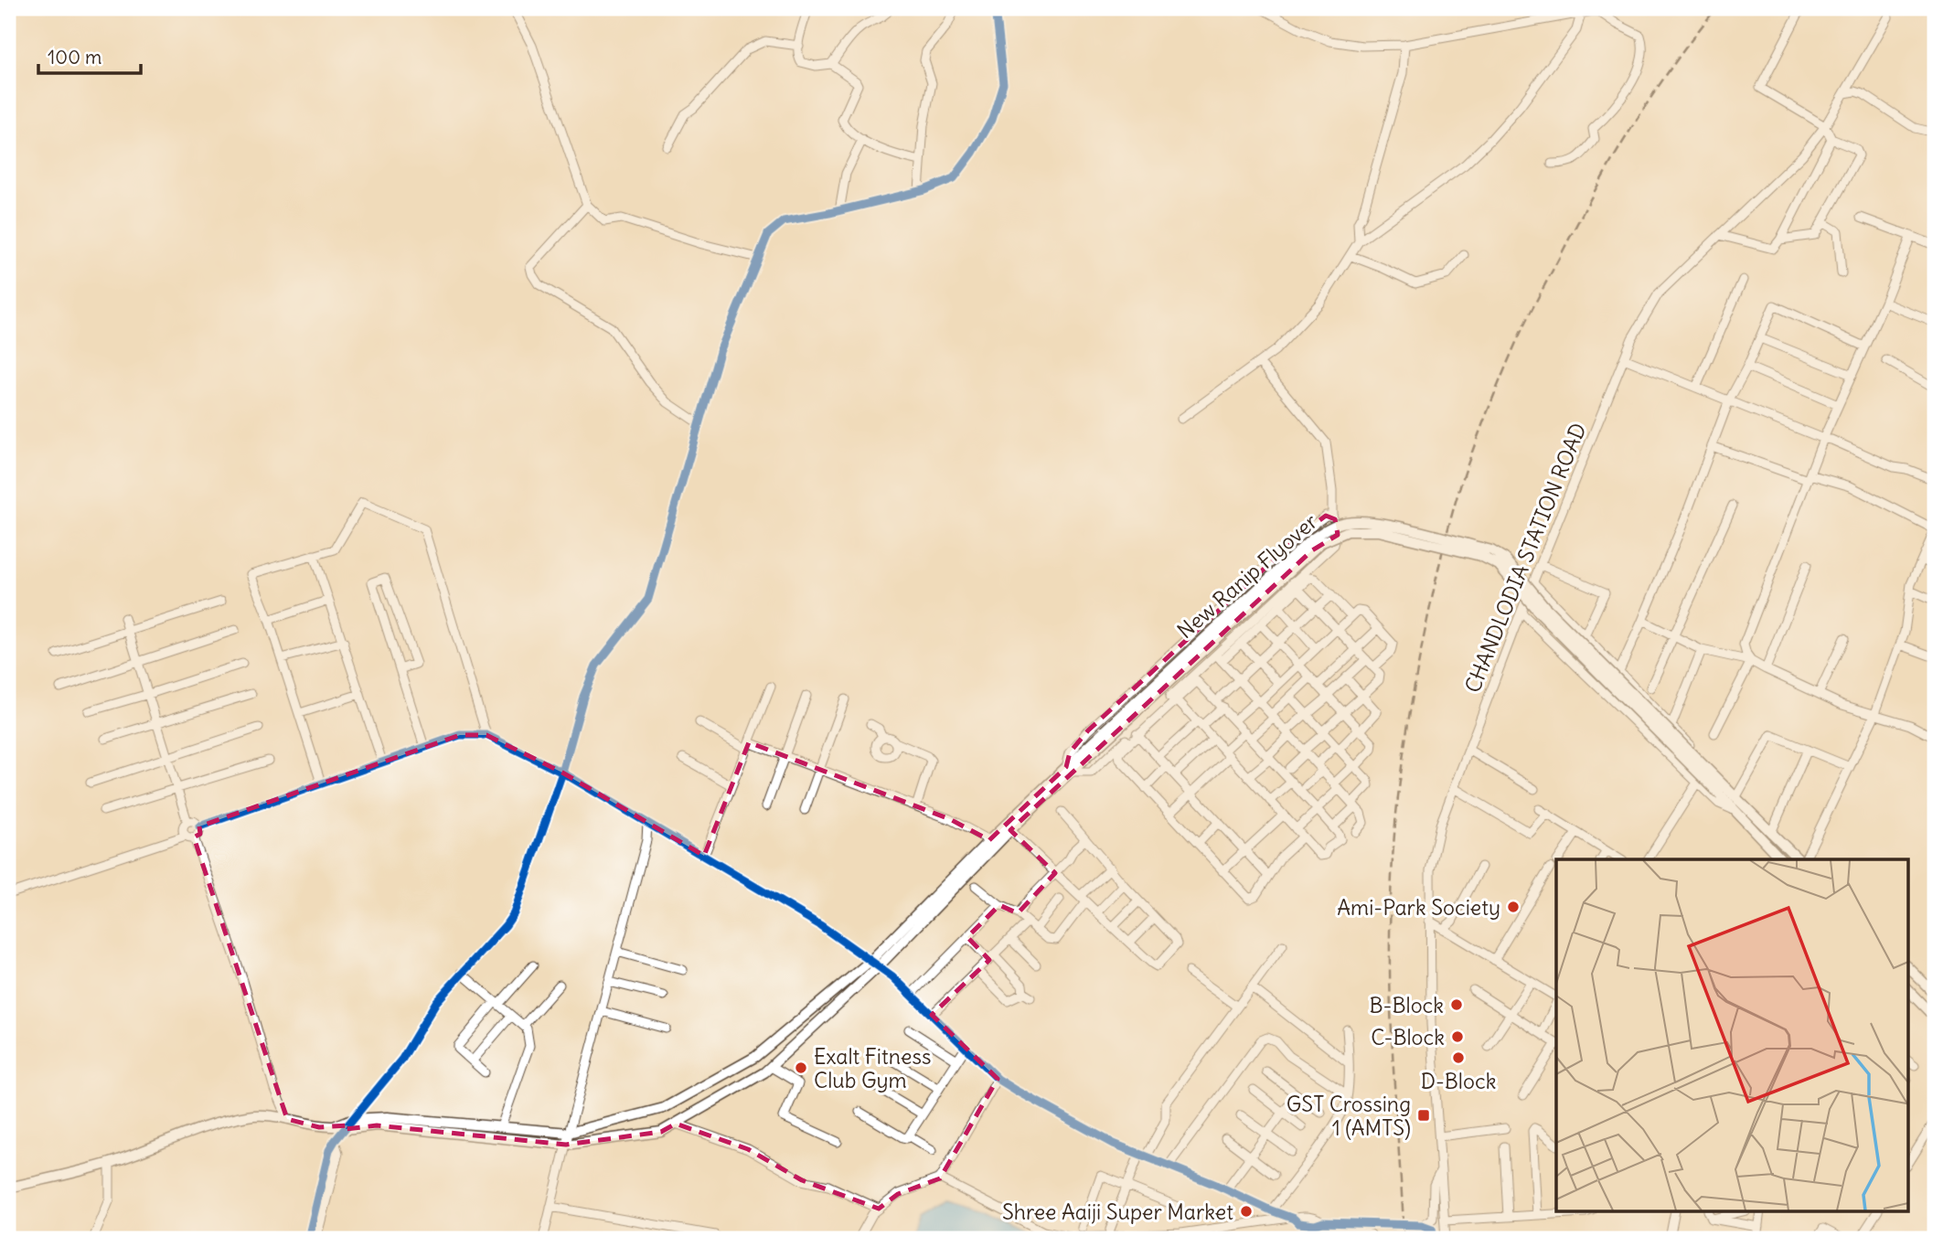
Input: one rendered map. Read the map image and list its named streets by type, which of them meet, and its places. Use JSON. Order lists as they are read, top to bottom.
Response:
{
  "streets": {
    "main road": ["New Ranip Flyover"],
    "street": ["CHANDLODIA STATION ROAD"]
  },
  "places": {
    "other": [
      "Ami-Park Society",
      "B-Block",
      "C-Block",
      "D-Block",
      "Exalt Fitness Club Gym",
      "Shree Aaiji Super Market"
    ],
    "transit": ["GST Crossing 1 (AMTS)"]
  },
  "scale_bar": "100 m"
}
